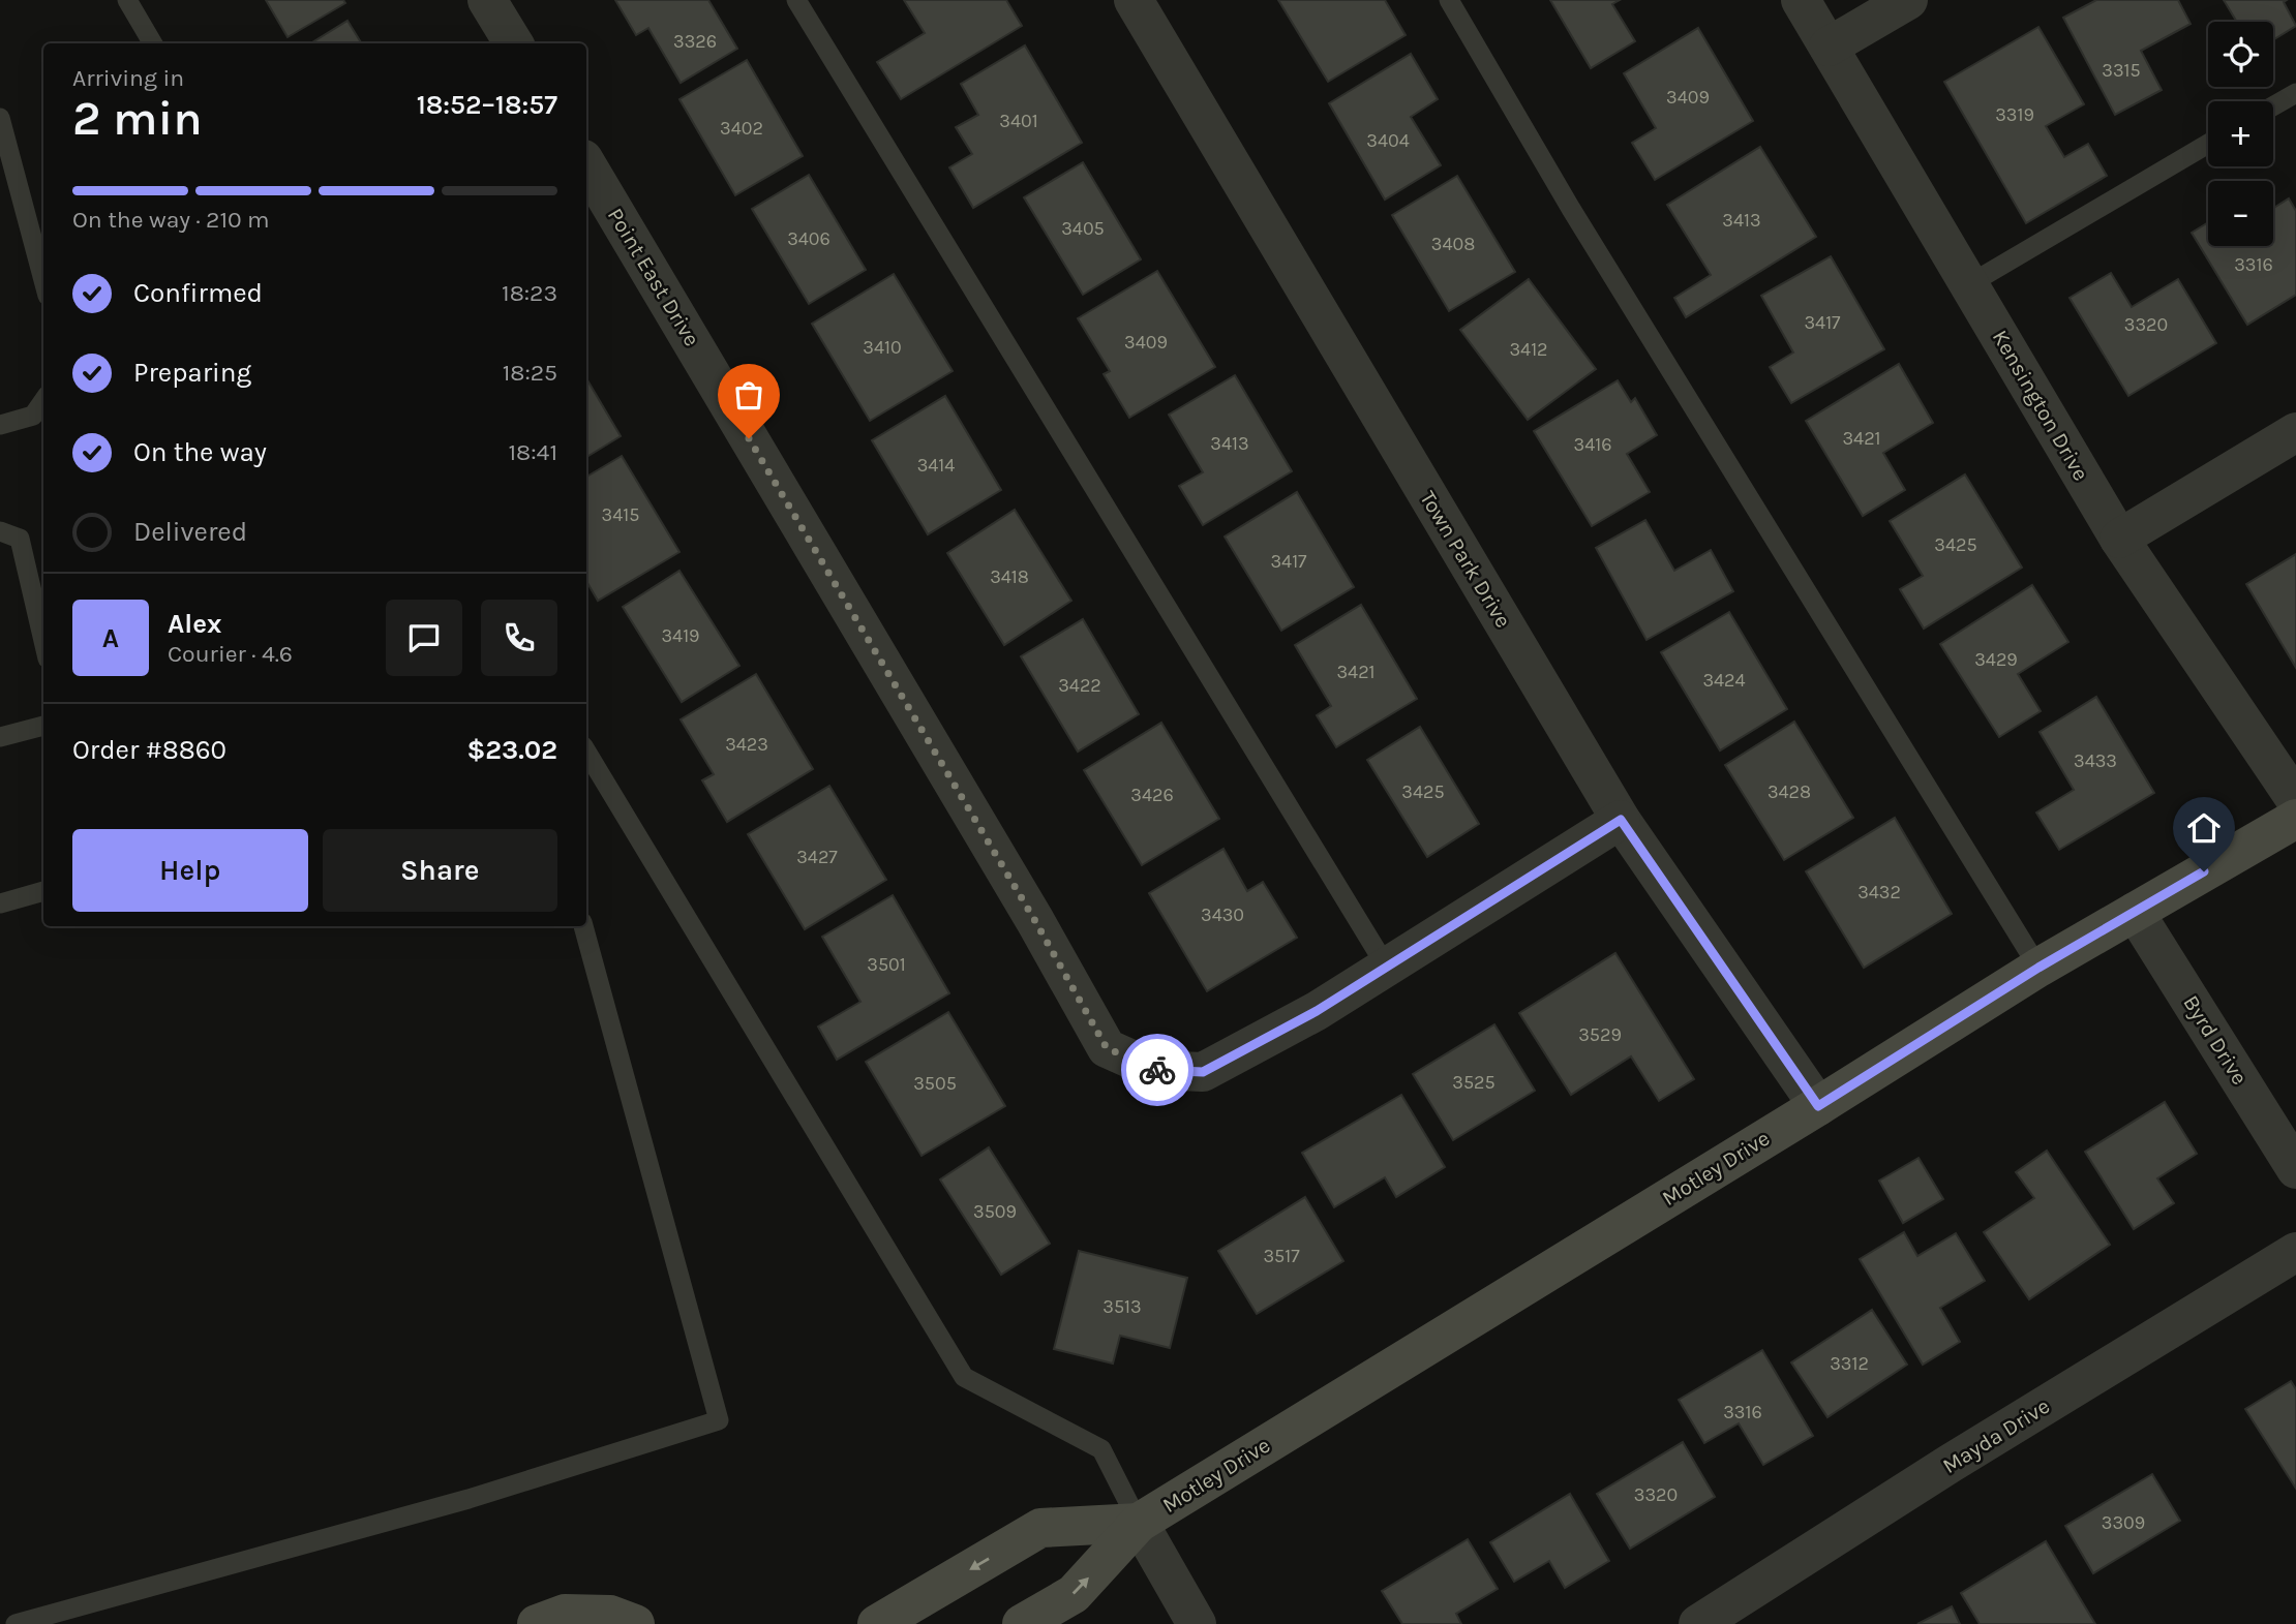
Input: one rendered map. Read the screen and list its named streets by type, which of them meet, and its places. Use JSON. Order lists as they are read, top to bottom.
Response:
{
  "streets": {
    "main road": ["Motley Drive"],
    "street": [
      "Point East Drive",
      "Kensington Drive",
      "Town Park Drive",
      "Byrd Drive",
      "Mayda Drive"
    ]
  },
  "crossings": [
    ["Point East Drive", "Town Park Drive"],
    ["Town Park Drive", "Motley Drive"],
    ["Byrd Drive", "Motley Drive"]
  ],
  "house_numbers": [
    "3326",
    "3315",
    "3409",
    "3319",
    "3401",
    "3402",
    "3404",
    "3413",
    "3405",
    "3406",
    "3408",
    "3316",
    "3417",
    "3320",
    "3409",
    "3410",
    "3412",
    "3421",
    "3413",
    "3416",
    "3414",
    "3415",
    "3425",
    "3417",
    "3418",
    "3419",
    "3429",
    "3421",
    "3424",
    "3422",
    "3423",
    "3433",
    "3425",
    "3428",
    "3426",
    "3427",
    "3432",
    "3430",
    "3501",
    "3529",
    "3525",
    "3505",
    "3509",
    "3517",
    "3513",
    "3312",
    "3316",
    "3320",
    "3309"
  ],
  "page": {
    "map_buttons": ["+", "−"],
    "heading": ["2 min", "Arriving in", "18:52–18:57"],
    "panel": [
      "Alex",
      "Courier · 4.6",
      "Order #8860",
      "$23.02"
    ],
    "bar": "On the way · 210 m",
    "list": [
      ["Confirmed", "18:23"],
      ["Preparing", "18:25"],
      ["On the way", "18:41"],
      "Delivered"
    ],
    "round": "A",
    "buttons": ["Help", "Share"]
  }
}
